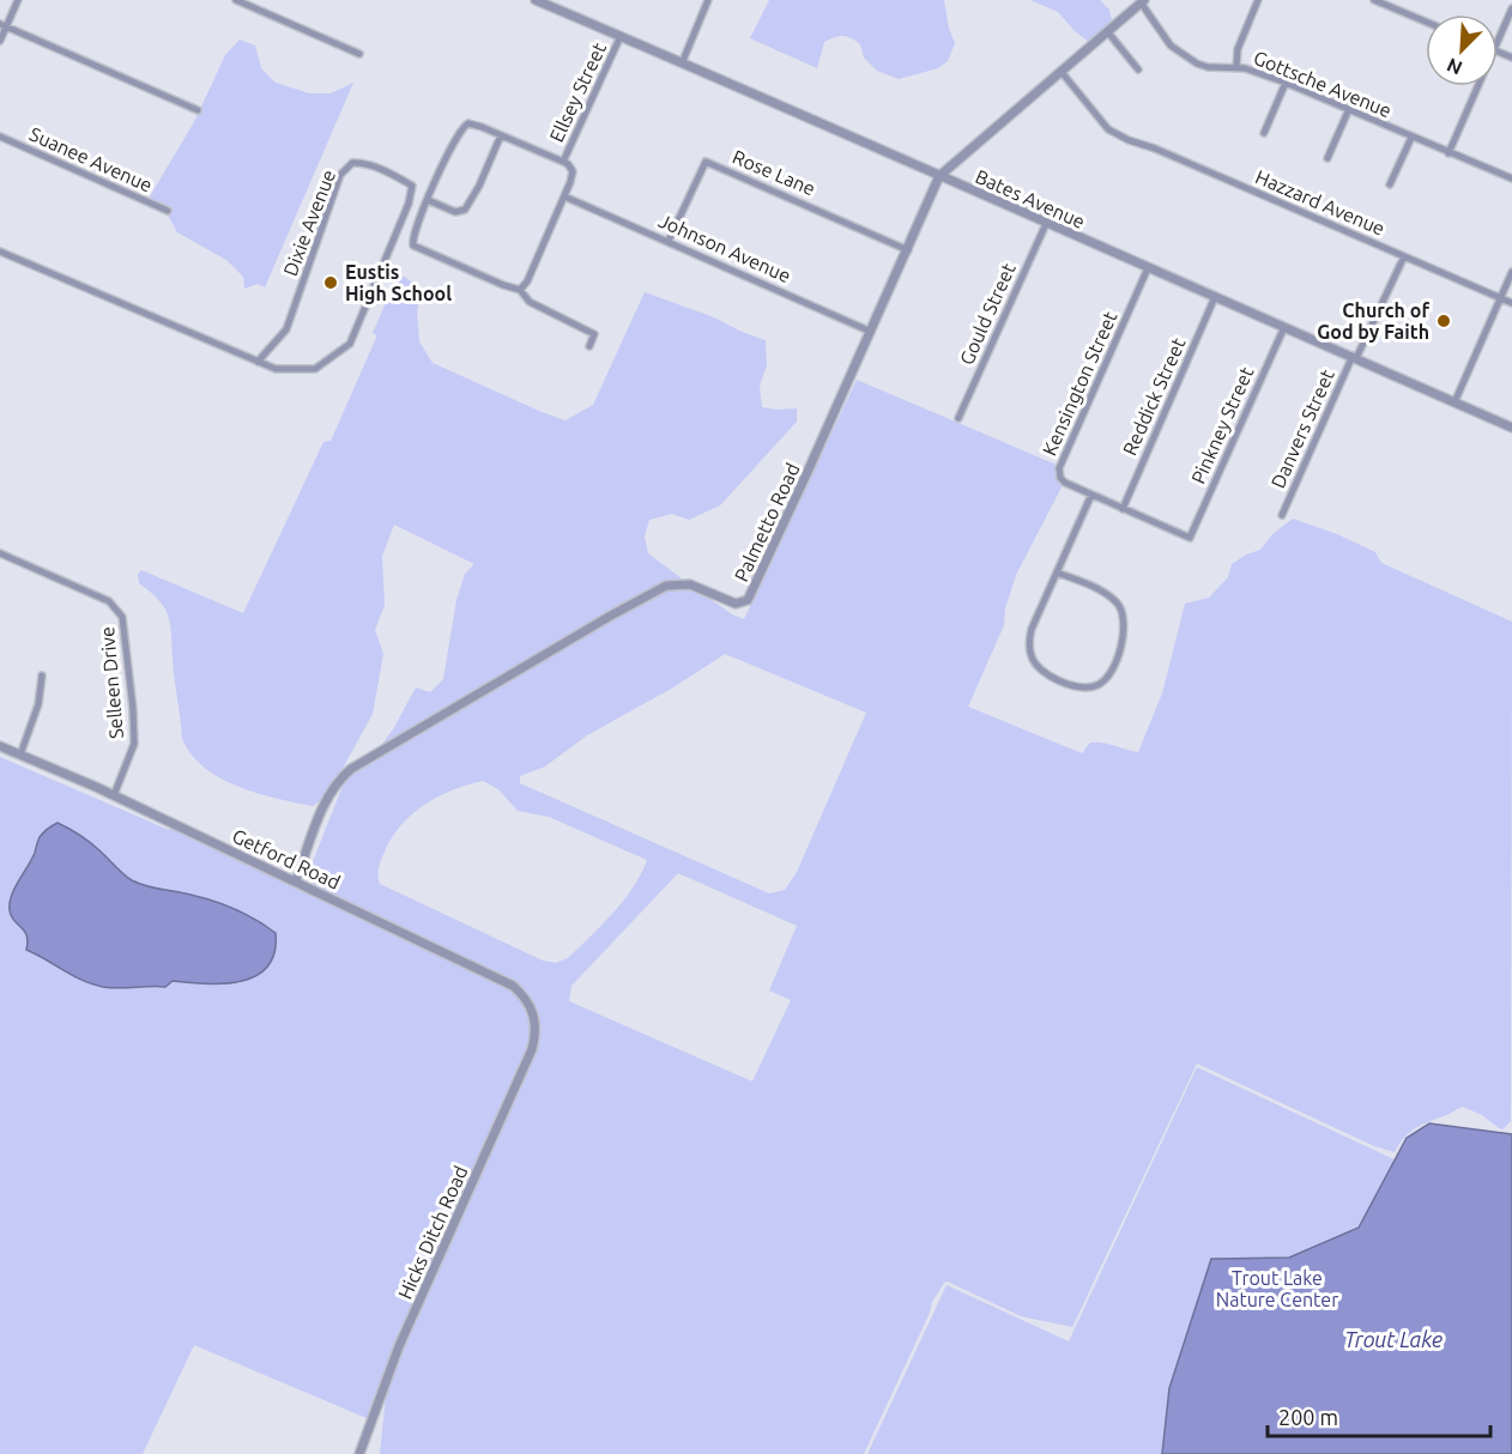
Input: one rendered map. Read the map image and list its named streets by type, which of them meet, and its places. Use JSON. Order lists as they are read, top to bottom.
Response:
{
  "streets": {
    "street": [
      "Gottsche Avenue",
      "Ellsey Street",
      "Suanee Avenue",
      "Rose Lane",
      "Bates Avenue",
      "Hazzard Avenue",
      "Dixie Avenue",
      "Johnson Avenue",
      "Gould Street",
      "Kensington Street",
      "Reddick Street",
      "Pinkney Street",
      "Danvers Street",
      "Palmetto Road",
      "Selleen Drive",
      "Getford Road",
      "Hicks Ditch Road"
    ]
  },
  "crossings": [
    ["Gottsche Avenue", "Palmetto Road"],
    ["Ellsey Street", "Bates Avenue"],
    ["Rose Lane", "Johnson Avenue"],
    ["Rose Lane", "Palmetto Road"],
    ["Bates Avenue", "Gould Street"],
    ["Bates Avenue", "Kensington Street"],
    ["Bates Avenue", "Reddick Street"],
    ["Bates Avenue", "Pinkney Street"],
    ["Bates Avenue", "Danvers Street"],
    ["Bates Avenue", "Palmetto Road"],
    ["Hazzard Avenue", "Danvers Street"],
    ["Hazzard Avenue", "Palmetto Road"],
    ["Johnson Avenue", "Palmetto Road"],
    ["Kensington Street", "Reddick Street"],
    ["Kensington Street", "Pinkney Street"],
    ["Palmetto Road", "Getford Road"],
    ["Selleen Drive", "Getford Road"],
    ["Getford Road", "Hicks Ditch Road"]
  ],
  "water": ["Trout Lake"],
  "parks": ["Trout Lake Nature Center"],
  "places": ["Eustis High School", "Church of God by Faith"],
  "scale_bar": "200 m",
  "north": "bottom left"
}
